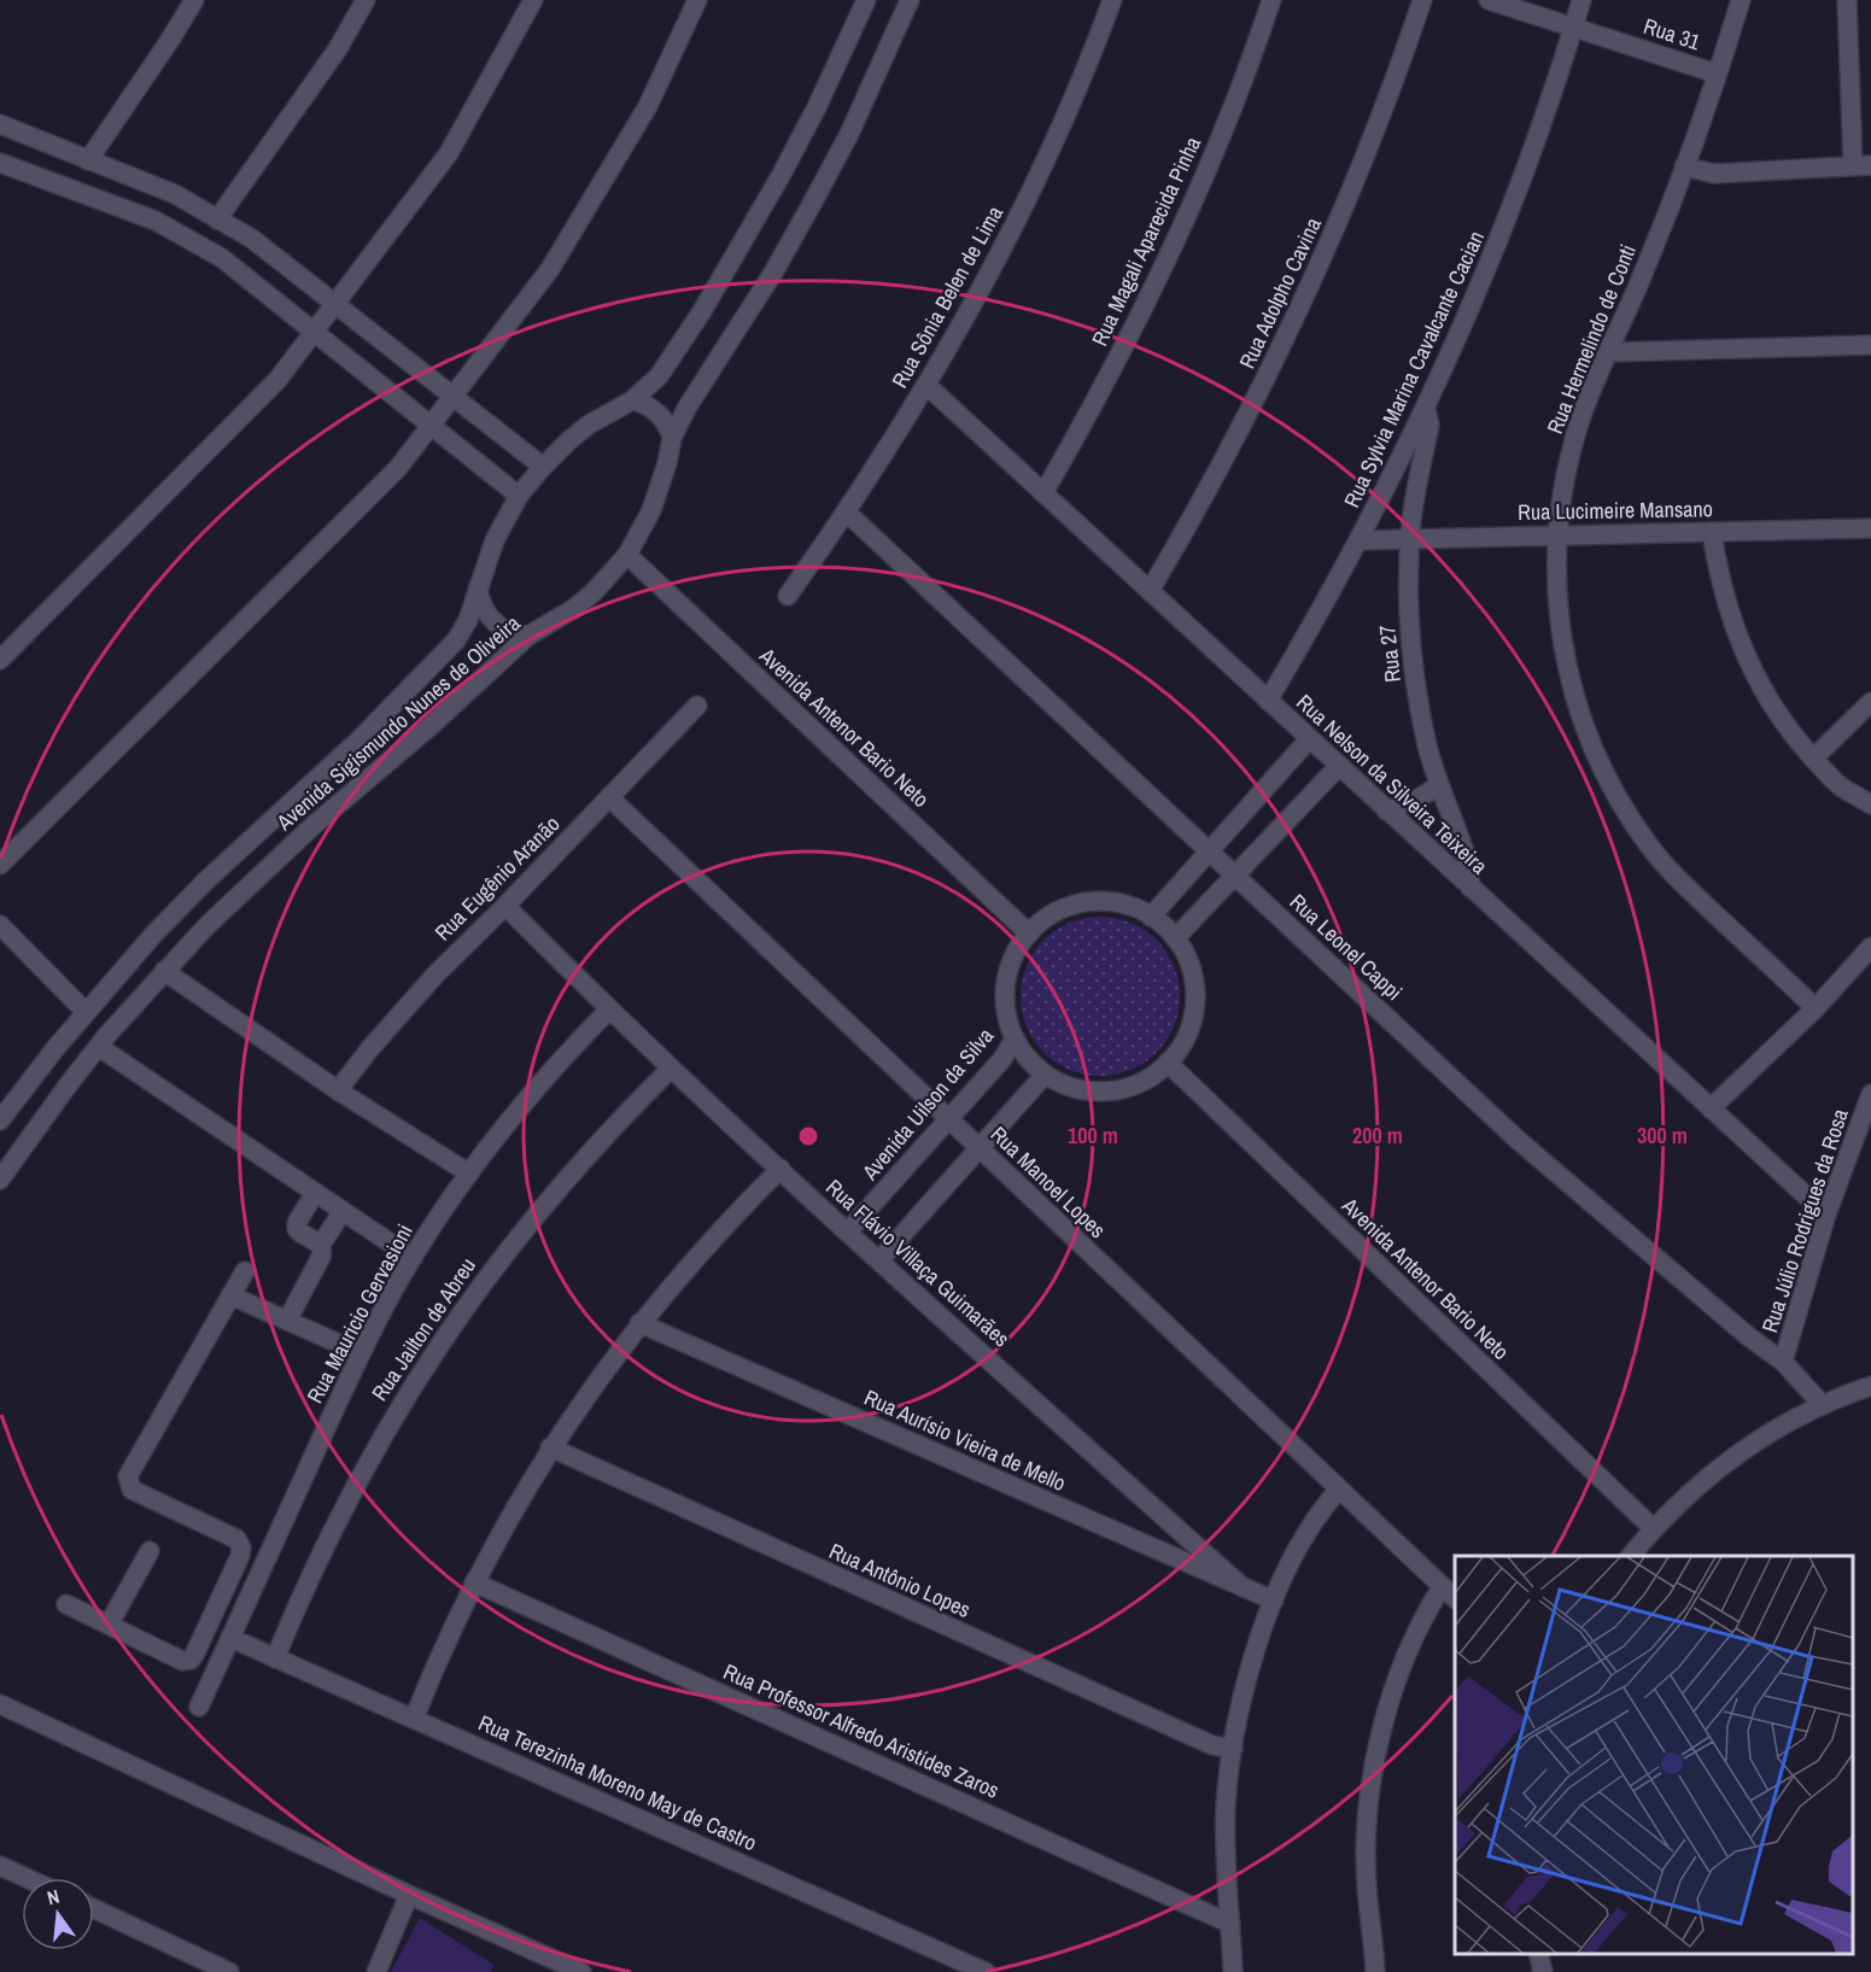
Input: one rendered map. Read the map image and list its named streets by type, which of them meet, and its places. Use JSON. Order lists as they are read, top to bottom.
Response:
{
  "streets": {
    "street": [
      "Rua 31",
      "Rua Magali Aparecida Pinha",
      "Rua Adolpho Cavina",
      "Rua Sônia Belen de Lima",
      "Rua Hermelindo de Conti",
      "Rua Sylvia Marina Cavalcante Cacian",
      "Rua Lucimeire Mansano",
      "Rua 27",
      "Avenida Sigismundo Nunes de Oliveira",
      "Avenida Antenor Bario Neto",
      "Rua Nelson da Silveira Teixeira",
      "Rua Eugênio Aranão",
      "Rua Leonel Cappi",
      "Avenida Uilson da Silva",
      "Rua Manoel Lopes",
      "Rua Júlio Rodrigues da Rosa",
      "Rua Flávio Villaça Guimarães",
      "Rua Mauricio Gervasioni",
      "Rua Jailton de Abreu",
      "Rua Aurísio Vieira de Mello",
      "Rua Antônio Lopes",
      "Rua Professor Alfredo Aristídes Zaros",
      "Rua Terezinha Moreno May de Castro"
    ]
  },
  "crossings": [
    ["Rua 31", "Rua Hermelindo de Conti"],
    ["Rua 31", "Rua Sylvia Marina Cavalcante Cacian"],
    ["Rua Magali Aparecida Pinha", "Rua Nelson da Silveira Teixeira"],
    ["Rua Adolpho Cavina", "Rua Nelson da Silveira Teixeira"],
    ["Rua Sônia Belen de Lima", "Rua Nelson da Silveira Teixeira"],
    ["Rua Sônia Belen de Lima", "Rua Leonel Cappi"],
    ["Rua Hermelindo de Conti", "Rua Lucimeire Mansano"],
    ["Rua Sylvia Marina Cavalcante Cacian", "Rua Lucimeire Mansano"],
    ["Rua Sylvia Marina Cavalcante Cacian", "Rua 27"],
    ["Rua Sylvia Marina Cavalcante Cacian", "Rua Nelson da Silveira Teixeira"],
    ["Rua Lucimeire Mansano", "Rua 27"],
    ["Rua 27", "Rua Nelson da Silveira Teixeira"],
    ["Avenida Sigismundo Nunes de Oliveira", "Avenida Antenor Bario Neto"],
    ["Avenida Antenor Bario Neto", "Avenida Uilson da Silva"],
    ["Rua Nelson da Silveira Teixeira", "Rua Júlio Rodrigues da Rosa"],
    ["Rua Eugênio Aranão", "Rua Manoel Lopes"],
    ["Rua Eugênio Aranão", "Rua Flávio Villaça Guimarães"],
    ["Rua Leonel Cappi", "Rua Júlio Rodrigues da Rosa"],
    ["Avenida Uilson da Silva", "Rua Manoel Lopes"],
    ["Avenida Uilson da Silva", "Rua Flávio Villaça Guimarães"],
    ["Rua Flávio Villaça Guimarães", "Rua Mauricio Gervasioni"],
    ["Rua Flávio Villaça Guimarães", "Rua Jailton de Abreu"],
    ["Rua Flávio Villaça Guimarães", "Rua Aurísio Vieira de Mello"],
    ["Rua Mauricio Gervasioni", "Rua Terezinha Moreno May de Castro"],
    ["Rua Jailton de Abreu", "Rua Terezinha Moreno May de Castro"]
  ],
  "north": "top",
  "rings": ["100 m", "200 m", "300 m"]
}
